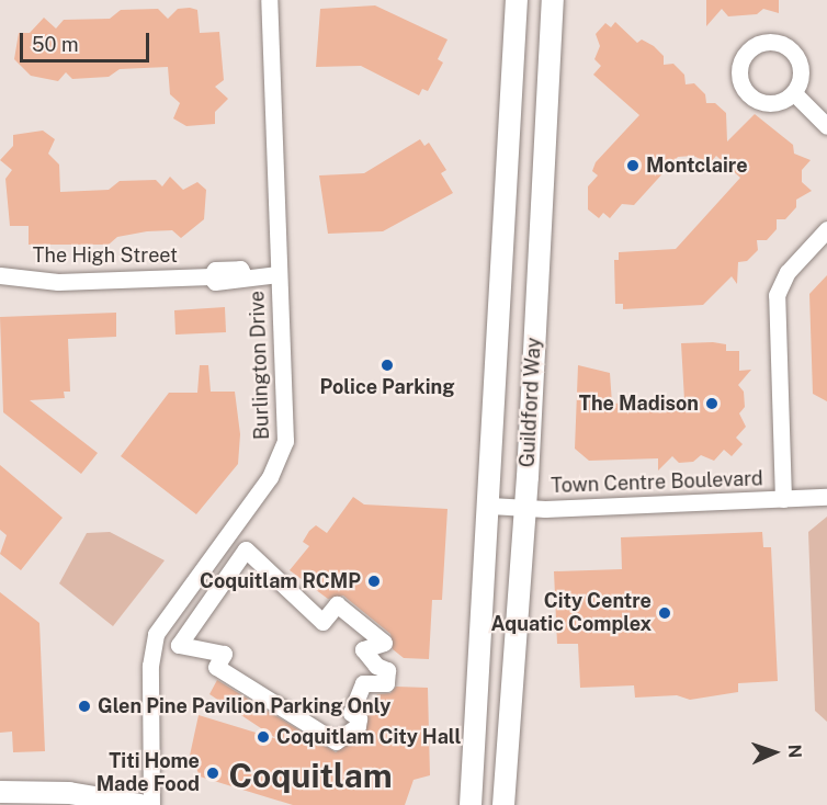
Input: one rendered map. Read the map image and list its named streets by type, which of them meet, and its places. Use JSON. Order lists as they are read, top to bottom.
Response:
{
  "streets": {
    "main road": ["Guildford Way"],
    "street": ["The High Street", "Burlington Drive", "Town Centre Boulevard"]
  },
  "crossings": [
    ["The High Street", "Burlington Drive"],
    ["Guildford Way", "Town Centre Boulevard"]
  ],
  "districts": ["Coquitlam"],
  "places": [
    "Montclaire",
    "Police Parking",
    "The Madison",
    "Coquitlam RCMP",
    "City Centre Aquatic Complex",
    "Glen Pine Pavilion Parking Only",
    "Coquitlam City Hall",
    "Titi Home Made Food"
  ],
  "scale_bar": "50 m",
  "north": "right"
}
